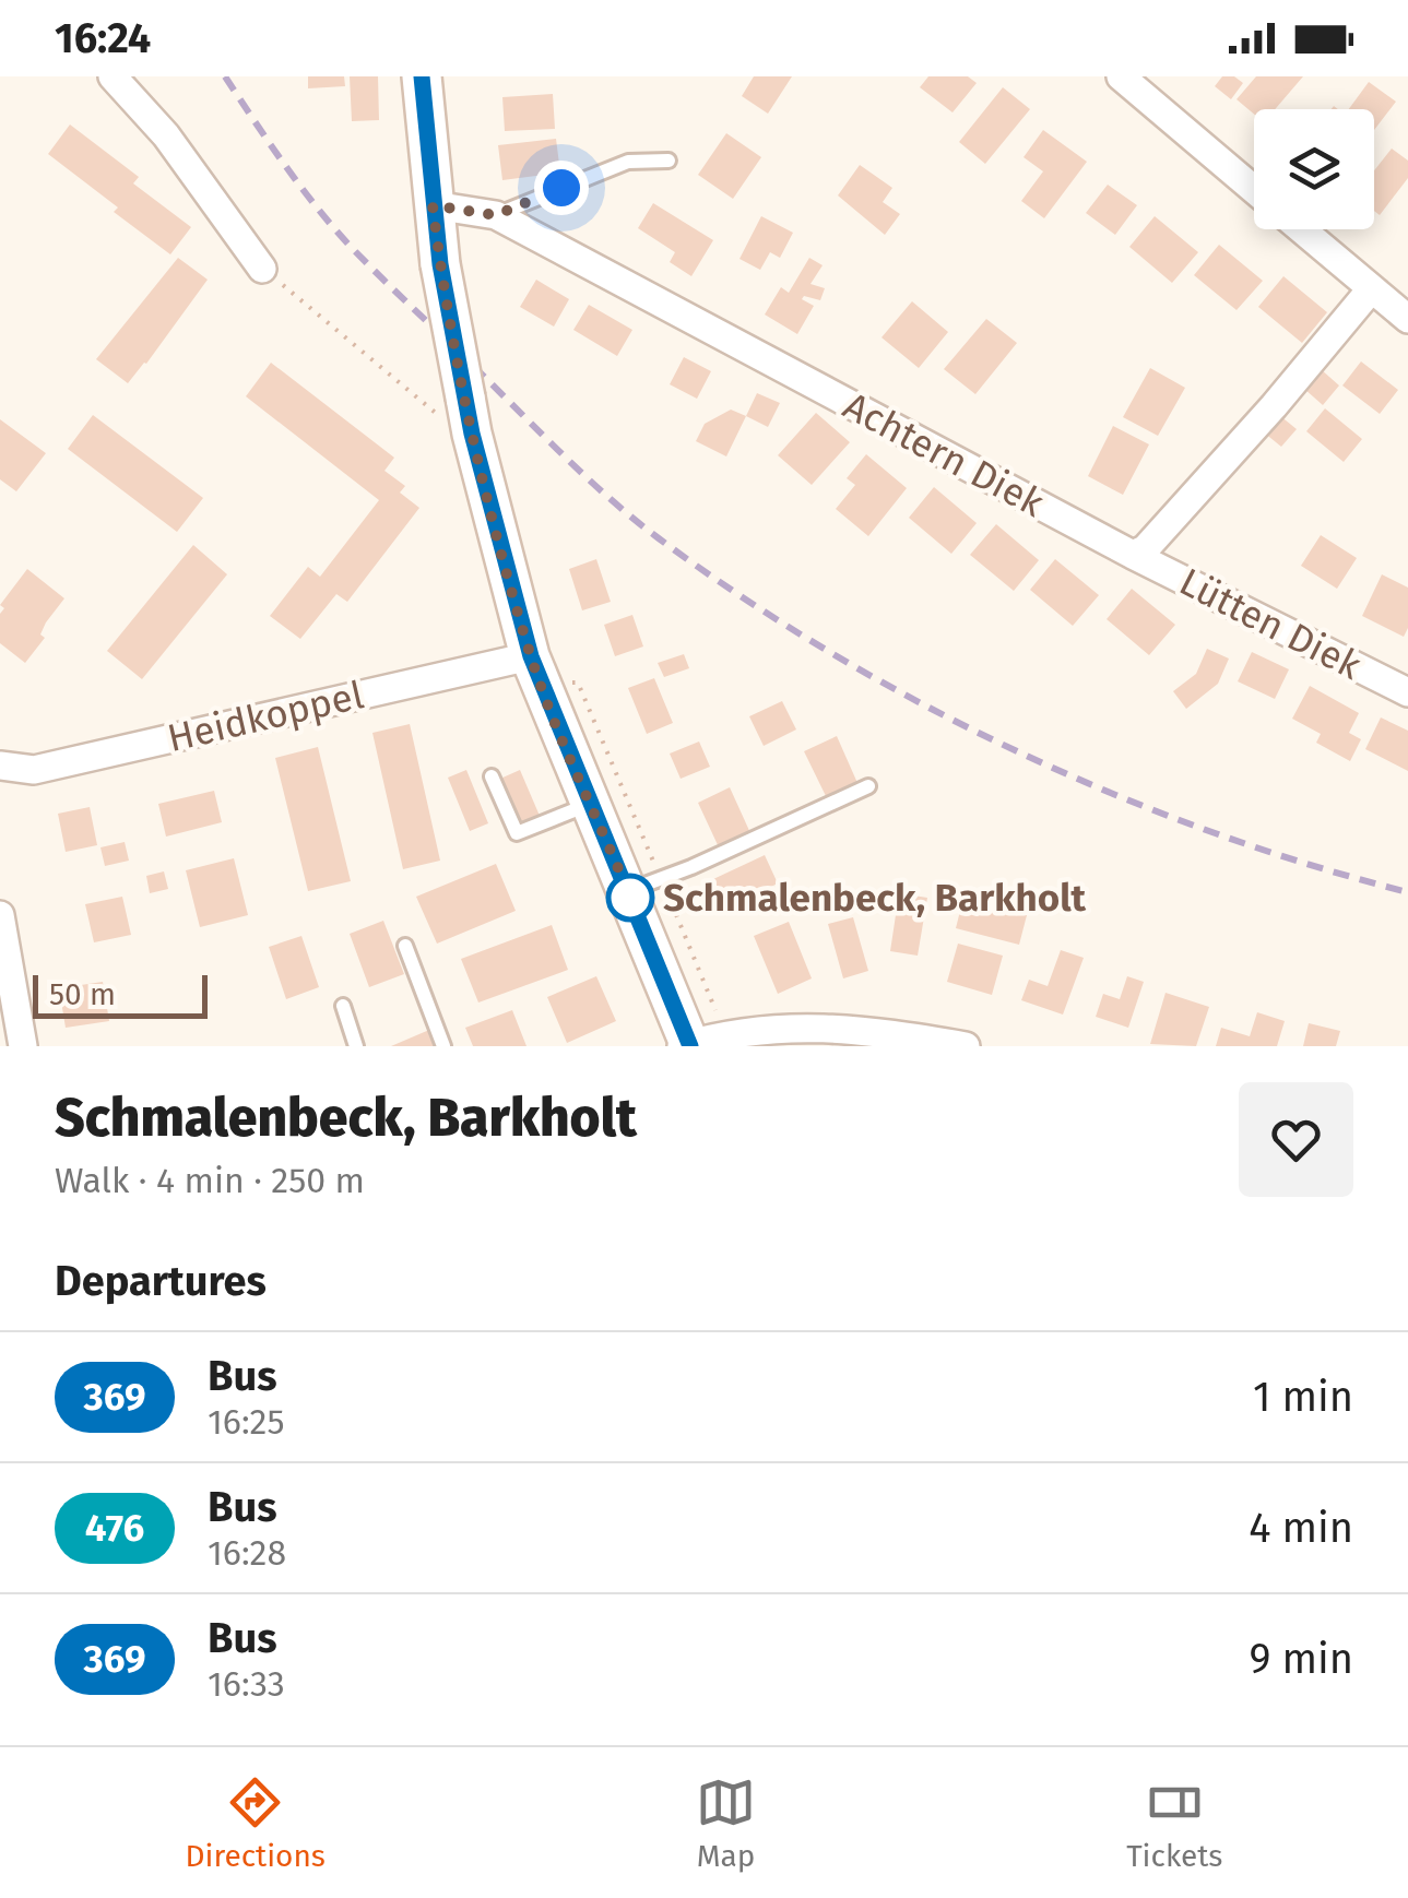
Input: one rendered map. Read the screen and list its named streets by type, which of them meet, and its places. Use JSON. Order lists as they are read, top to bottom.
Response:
{
  "streets": {
    "street": ["Achtern Diek", "Lütten Diek", "Heidkoppel"]
  },
  "crossings": [
    ["Achtern Diek", "Lütten Diek"]
  ],
  "places": ["Schmalenbeck, Barkholt"],
  "lines": ["bus line 369"],
  "scale_bar": "50 m",
  "page": {
    "status": "16:24",
    "scale": "50 m",
    "heading": [
      ["Schmalenbeck, Barkholt", "Walk · 4 min · 250 m"],
      "Departures"
    ],
    "list": [
      {
        "mark": "369",
        "name": "Bus",
        "note": "16:25",
        "value": "1 min"
      },
      {
        "mark": "476",
        "name": "Bus",
        "note": "16:28",
        "value": "4 min"
      },
      {
        "mark": "369",
        "name": "Bus",
        "note": "16:33",
        "value": "9 min"
      }
    ],
    "tabs": ["Directions", "Map", "Tickets"]
  }
}
